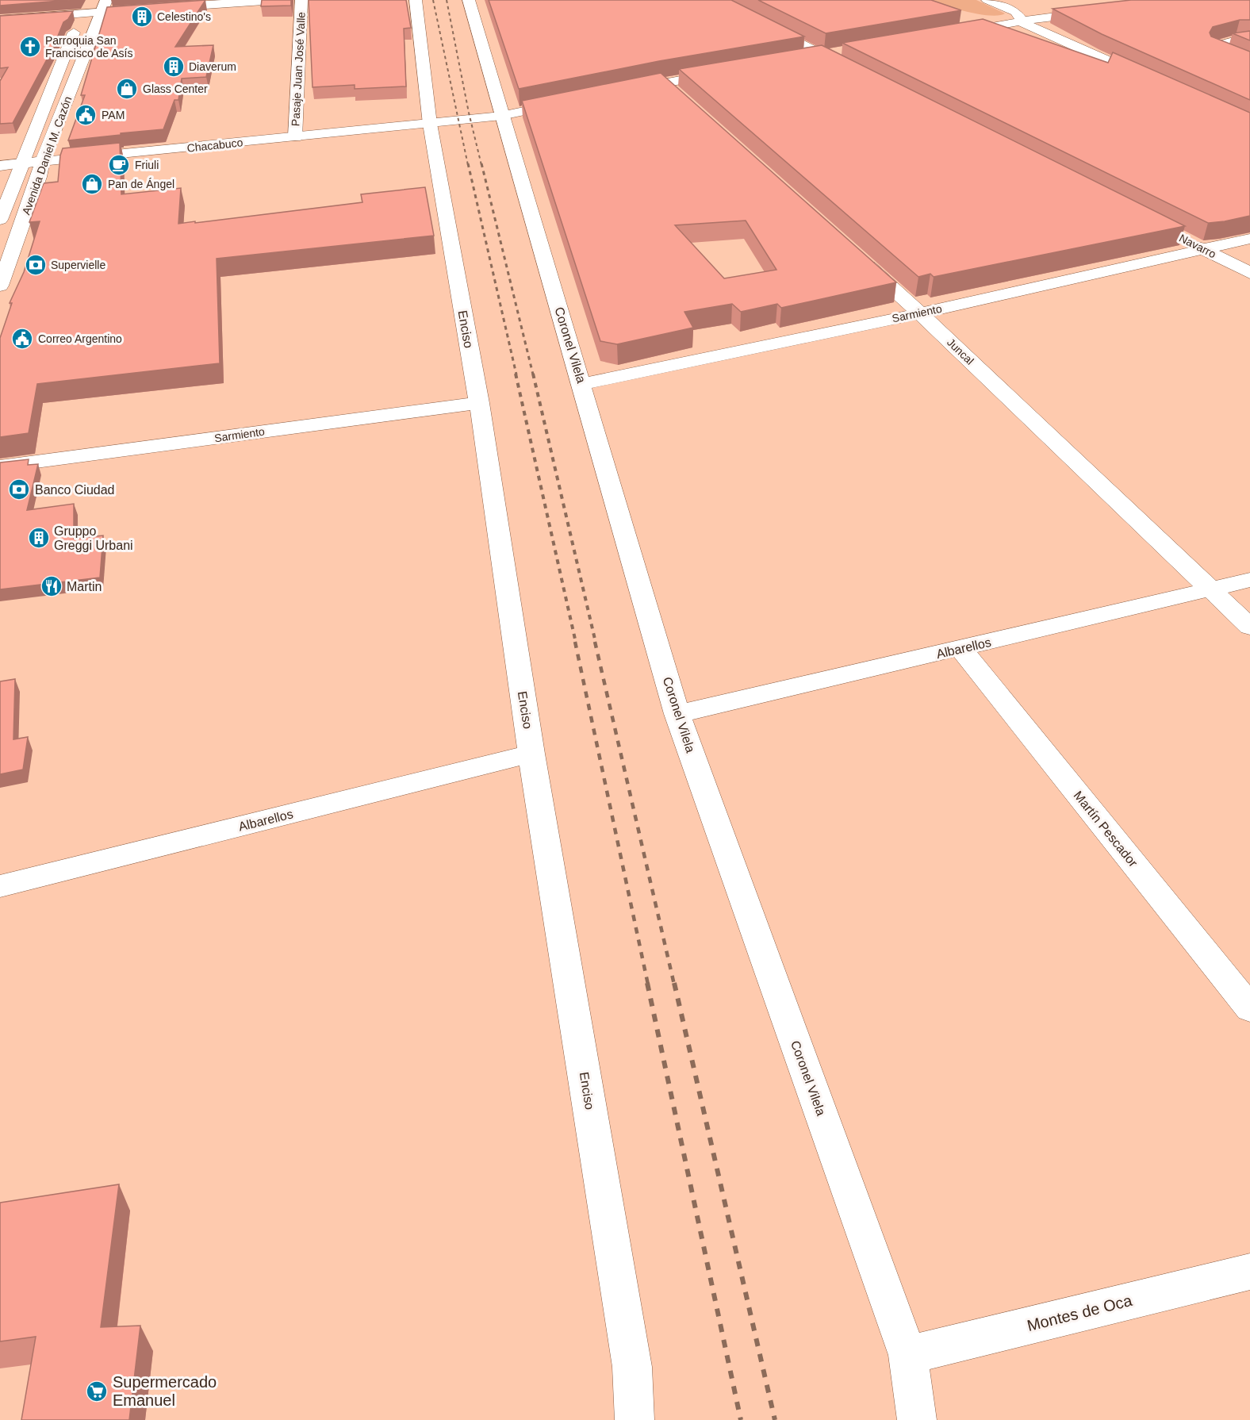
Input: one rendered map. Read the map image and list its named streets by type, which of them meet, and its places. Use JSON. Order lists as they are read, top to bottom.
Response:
{
  "streets": {
    "street": [
      "Pasaje Juan José Valle",
      "Chacabuco",
      "Avenida Daniel M. Cazón",
      "Navarro",
      "Sarmiento",
      "Enciso",
      "Coronel Vilela",
      "Juncal",
      "Albarellos",
      "Martín Pescador",
      "Montes de Oca"
    ]
  },
  "crossings": [
    ["Pasaje Juan José Valle", "Chacabuco"],
    ["Chacabuco", "Avenida Daniel M. Cazón"],
    ["Chacabuco", "Enciso"],
    ["Chacabuco", "Coronel Vilela"],
    ["Navarro", "Sarmiento"],
    ["Sarmiento", "Enciso"],
    ["Sarmiento", "Coronel Vilela"],
    ["Sarmiento", "Juncal"],
    ["Enciso", "Albarellos"],
    ["Coronel Vilela", "Albarellos"],
    ["Coronel Vilela", "Montes de Oca"],
    ["Juncal", "Albarellos"],
    ["Albarellos", "Martín Pescador"]
  ],
  "places": {
    "building": ["Celestino's", "Diaverum", "Gruppo Greggi Urbani"],
    "church": ["Parroquia San Francisco de Asís"],
    "shop": ["Glass Center", "Pan de Ángel"],
    "public building": ["PAM", "Correo Argentino"],
    "cafe": ["Friuli"],
    "bank": ["Supervielle", "Banco Ciudad"],
    "restaurant": ["Martin"],
    "supermarket": ["Supermercado Emanuel"]
  }
}
